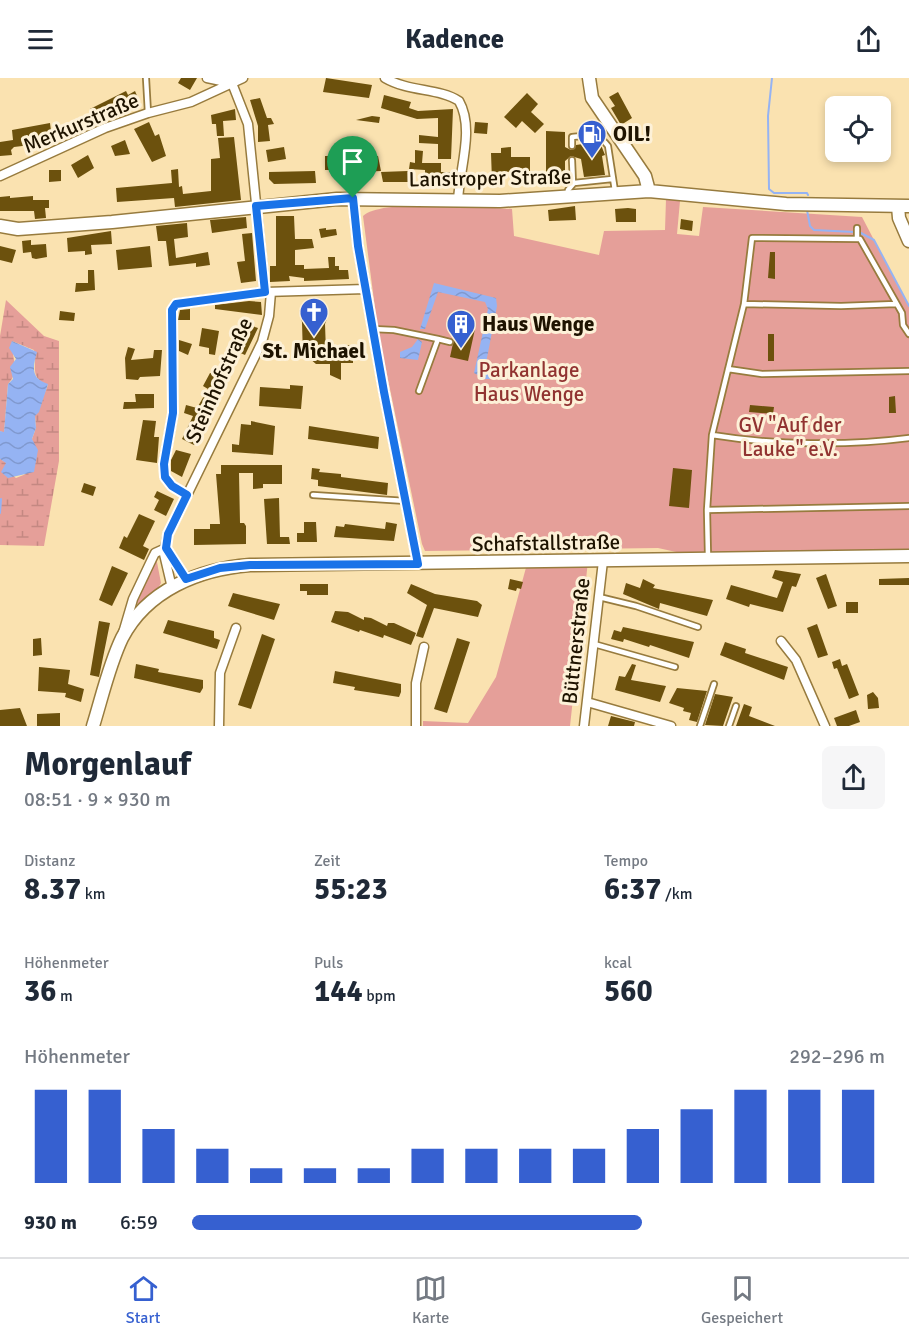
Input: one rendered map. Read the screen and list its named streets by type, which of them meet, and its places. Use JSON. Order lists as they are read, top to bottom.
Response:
{
  "streets": {
    "street": [
      "Merkurstraße",
      "Lanstroper Straße",
      "Steinhofstraße",
      "Schafstallstraße",
      "Büttnerstraße"
    ]
  },
  "crossings": [
    ["Merkurstraße", "Steinhofstraße"],
    ["Lanstroper Straße", "Steinhofstraße"],
    ["Steinhofstraße", "Schafstallstraße"],
    ["Schafstallstraße", "Büttnerstraße"]
  ],
  "parks": ["Parkanlage Haus Wenge", "GV \"Auf der Lauke\" e.V."],
  "places": {
    "fuel station": ["OIL!"],
    "church": ["St. Michael"],
    "building": ["Haus Wenge"]
  },
  "page": {
    "header": "Kadence",
    "heading": ["Morgenlauf", "08:51 · 9 × 930 m"],
    "stats": [
      ["Distanz", "8.37 km"],
      ["Zeit", "55:23"],
      ["Tempo", "6:37 /km"],
      ["Höhenmeter", "36 m"],
      ["Puls", "144 bpm"],
      ["kcal", "560"]
    ],
    "chart": ["Höhenmeter", "292–296 m"],
    "list": [
      {
        "name": "930 m",
        "note": "6:59"
      }
    ],
    "tabs": ["Start", "Karte", "Gespeichert"]
  }
}
